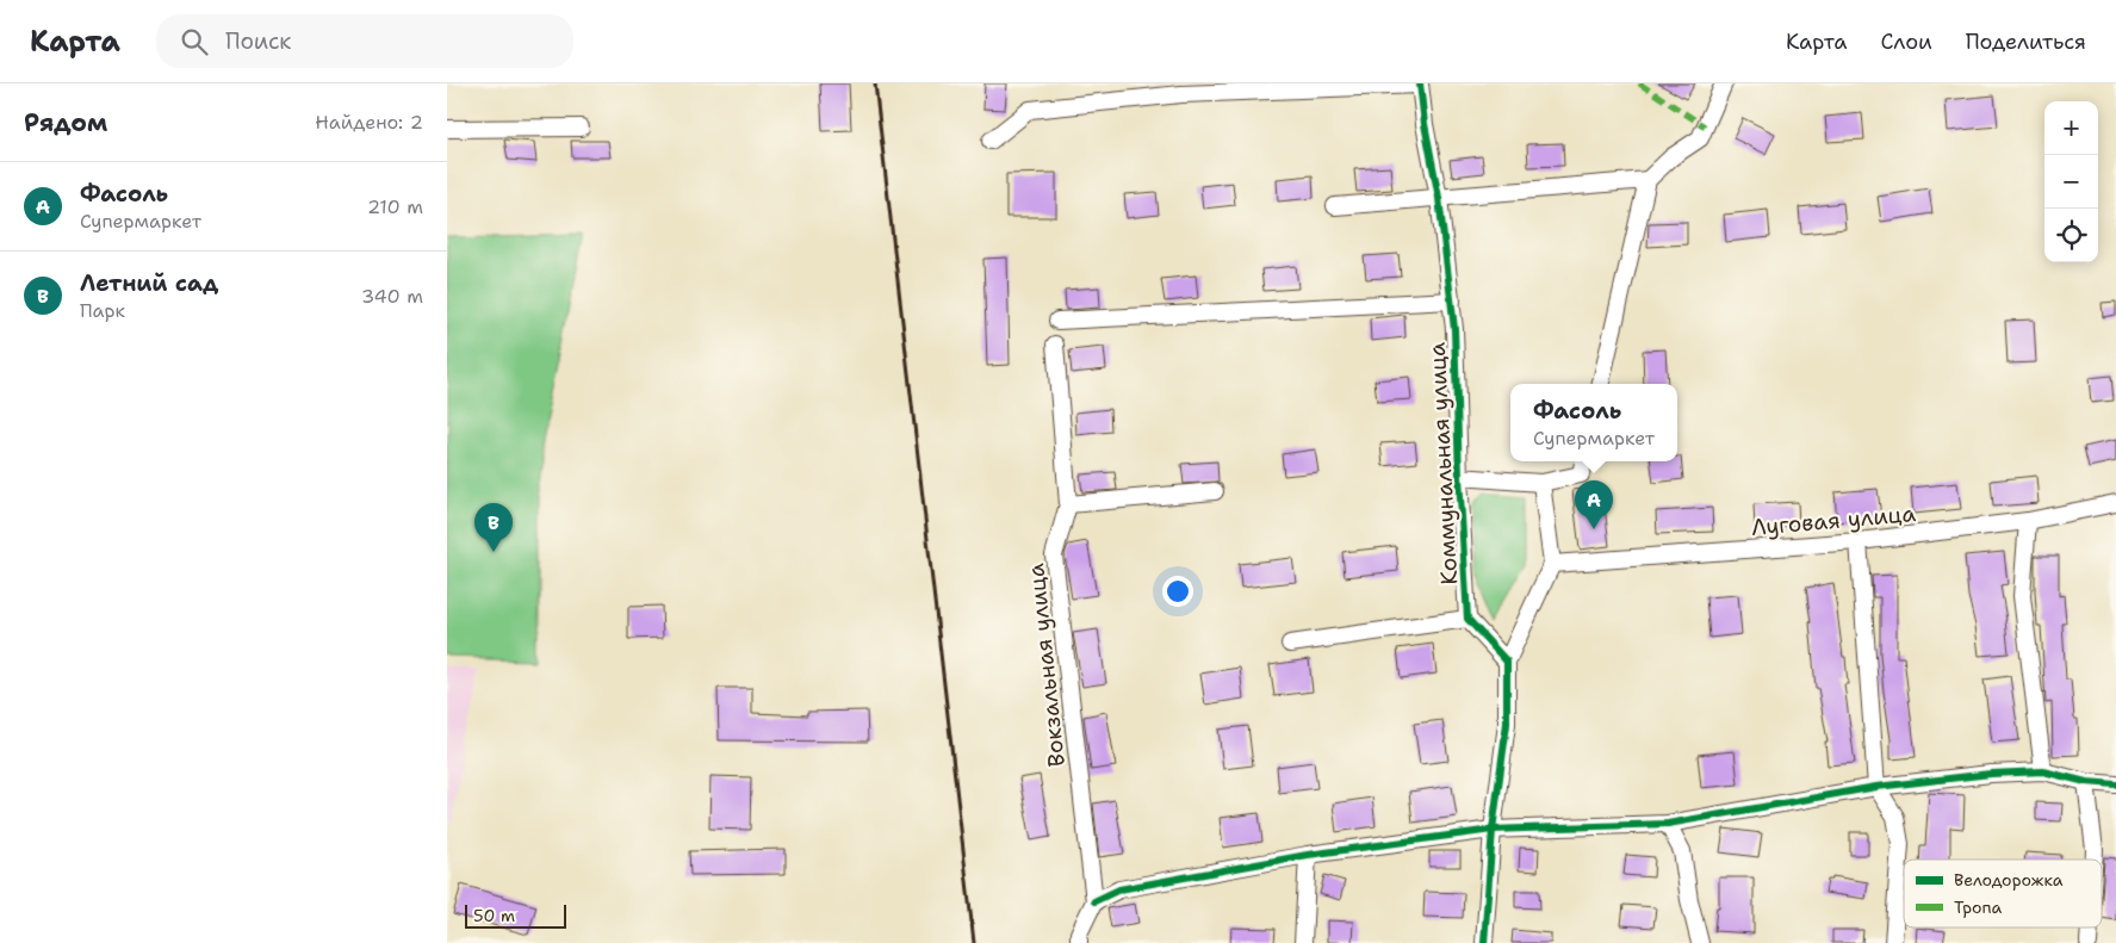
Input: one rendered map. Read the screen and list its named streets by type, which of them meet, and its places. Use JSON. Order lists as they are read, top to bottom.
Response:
{
  "streets": {
    "street": ["Коммунальная улица", "Луговая улица", "Вокзальная улица"]
  },
  "legend": ["Велодорожка", "Тропа"],
  "scale_bar": "50 m",
  "page": {
    "header": "Карта",
    "search": "Поиск",
    "nav": ["Карта", "Слои", "Поделиться"],
    "heading": ["Рядом", "Найдено: 2"],
    "map_buttons": ["+", "−"],
    "list": [
      {
        "mark": "A",
        "name": "Фасоль",
        "note": "Супермаркет",
        "value": "210 m"
      },
      {
        "mark": "B",
        "name": "Летний сад",
        "note": "Парк",
        "value": "340 m"
      }
    ],
    "popup": ["Фасоль", "Супермаркет"],
    "pins": ["A", "B"],
    "scale": "50 m"
  }
}
